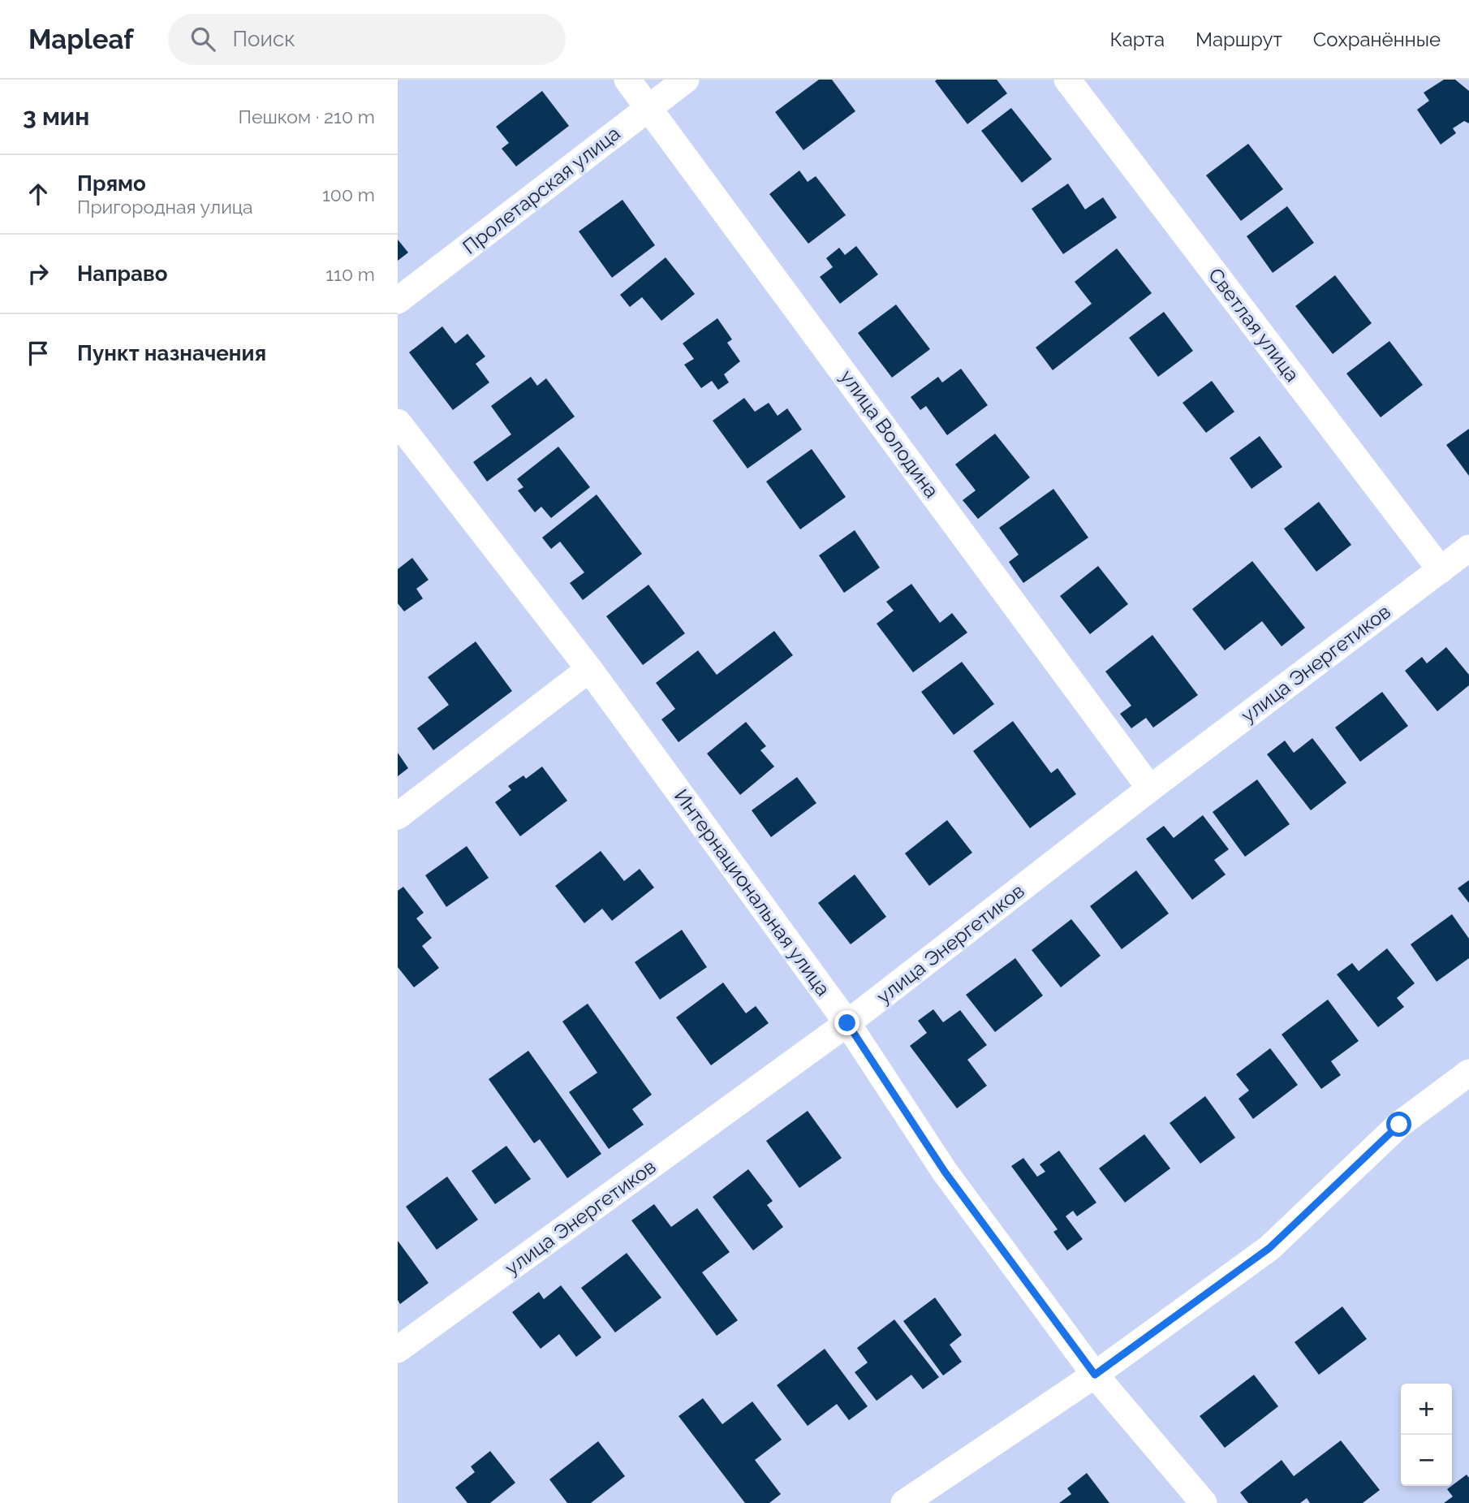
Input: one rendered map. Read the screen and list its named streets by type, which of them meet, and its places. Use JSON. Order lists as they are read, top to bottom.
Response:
{
  "streets": {
    "street": [
      "Пролетарская улица",
      "Светлая улица",
      "улица Володина",
      "улица Энергетиков",
      "Интернациональная улица"
    ]
  },
  "crossings": [
    ["Пролетарская улица", "улица Володина"],
    ["Светлая улица", "улица Энергетиков"],
    ["улица Володина", "улица Энергетиков"],
    ["улица Энергетиков", "Интернациональная улица"]
  ],
  "page": {
    "header": "Mapleaf",
    "search": "Поиск",
    "nav": ["Карта", "Маршрут", "Сохранённые"],
    "heading": ["3 мин", "Пешком · 210 m"],
    "list": [
      ["Прямо", "Пригородная улица", "100 m"],
      ["Направо", "110 m"],
      "Пункт назначения"
    ],
    "map_buttons": ["+", "−"]
  }
}
